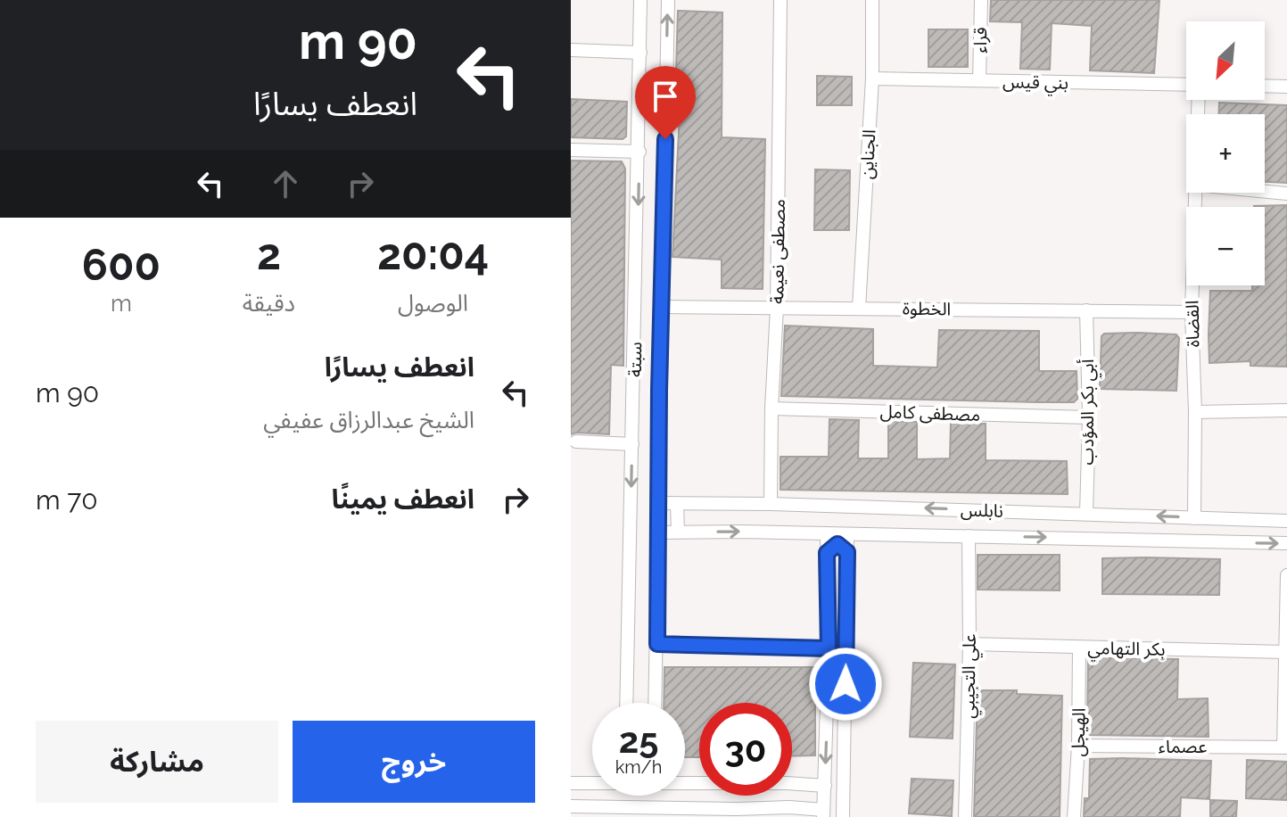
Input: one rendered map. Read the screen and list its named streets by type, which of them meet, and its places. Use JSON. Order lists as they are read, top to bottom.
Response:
{
  "streets": {
    "street": [
      "قراء",
      "بني قيس",
      "الجناين",
      "مصطفى نعيمة",
      "الخطوة",
      "القضاة",
      "سبتة",
      "أبي بكر المؤدب",
      "مصطفى كامل",
      "نابلس",
      "بكر التهامي",
      "علي التجيبي",
      "الهيجل",
      "عصماء"
    ]
  },
  "crossings": [
    ["قراء", "بني قيس"],
    ["بني قيس", "الجناين"],
    ["الجناين", "الخطوة"],
    ["مصطفى نعيمة", "الخطوة"],
    ["مصطفى نعيمة", "مصطفى كامل"],
    ["مصطفى نعيمة", "نابلس"],
    ["الخطوة", "القضاة"],
    ["الخطوة", "سبتة"],
    ["الخطوة", "أبي بكر المؤدب"],
    ["القضاة", "نابلس"],
    ["سبتة", "نابلس"],
    ["أبي بكر المؤدب", "مصطفى كامل"],
    ["أبي بكر المؤدب", "نابلس"],
    ["نابلس", "علي التجيبي"],
    ["بكر التهامي", "علي التجيبي"],
    ["بكر التهامي", "الهيجل"],
    ["الهيجل", "عصماء"]
  ],
  "north": "bottom left",
  "page": {
    "turn": ["90 m", "انعطف يسارًا"],
    "map_buttons": ["+", "−"],
    "eta": [
      "20:04",
      "الوصول",
      "2",
      "دقيقة",
      "600",
      "m"
    ],
    "list": [
      {
        "name": "انعطف يسارًا",
        "note": "الشيخ عبدالرزاق عفيفي",
        "value": "90 m"
      },
      {
        "name": "انعطف يمينًا",
        "value": "70 m"
      }
    ],
    "speed": "25 km/h",
    "limit": "30",
    "buttons": ["خروج", "مشاركة"]
  }
}
